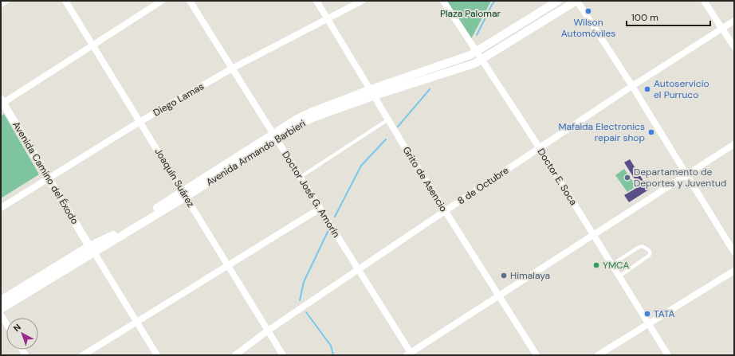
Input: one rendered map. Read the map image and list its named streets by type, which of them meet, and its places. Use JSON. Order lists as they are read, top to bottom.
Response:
{
  "streets": {
    "street": [
      "Diego Lamas",
      "Avenida Armando Barbieri",
      "Avenida Camino del Éxodo",
      "Doctor E. Soca",
      "Joaquín Suárez",
      "Grito de Asencio",
      "8 de Octubre",
      "Doctor José G. Amorín"
    ]
  },
  "crossings": [
    ["Diego Lamas", "Avenida Camino del Éxodo"],
    ["Diego Lamas", "Joaquín Suárez"],
    ["Diego Lamas", "Grito de Asencio"],
    ["Diego Lamas", "Doctor José G. Amorín"],
    ["Avenida Armando Barbieri", "Avenida Camino del Éxodo"],
    ["Avenida Armando Barbieri", "Doctor E. Soca"],
    ["Avenida Armando Barbieri", "Joaquín Suárez"],
    ["Avenida Armando Barbieri", "Grito de Asencio"],
    ["Avenida Armando Barbieri", "Doctor José G. Amorín"],
    ["Doctor E. Soca", "8 de Octubre"],
    ["Joaquín Suárez", "8 de Octubre"],
    ["Grito de Asencio", "8 de Octubre"],
    ["8 de Octubre", "Doctor José G. Amorín"]
  ],
  "parks": ["Plaza Palomar"],
  "places": [
    "Wilson Automóviles",
    "Autoservicio el Purruco",
    "Mafalda Electronics repair shop",
    "Departamento de Deportes y Juventud",
    "YMCA",
    "Himalaya",
    "TATA"
  ],
  "scale_bar": "100 m",
  "north": "top left"
}
